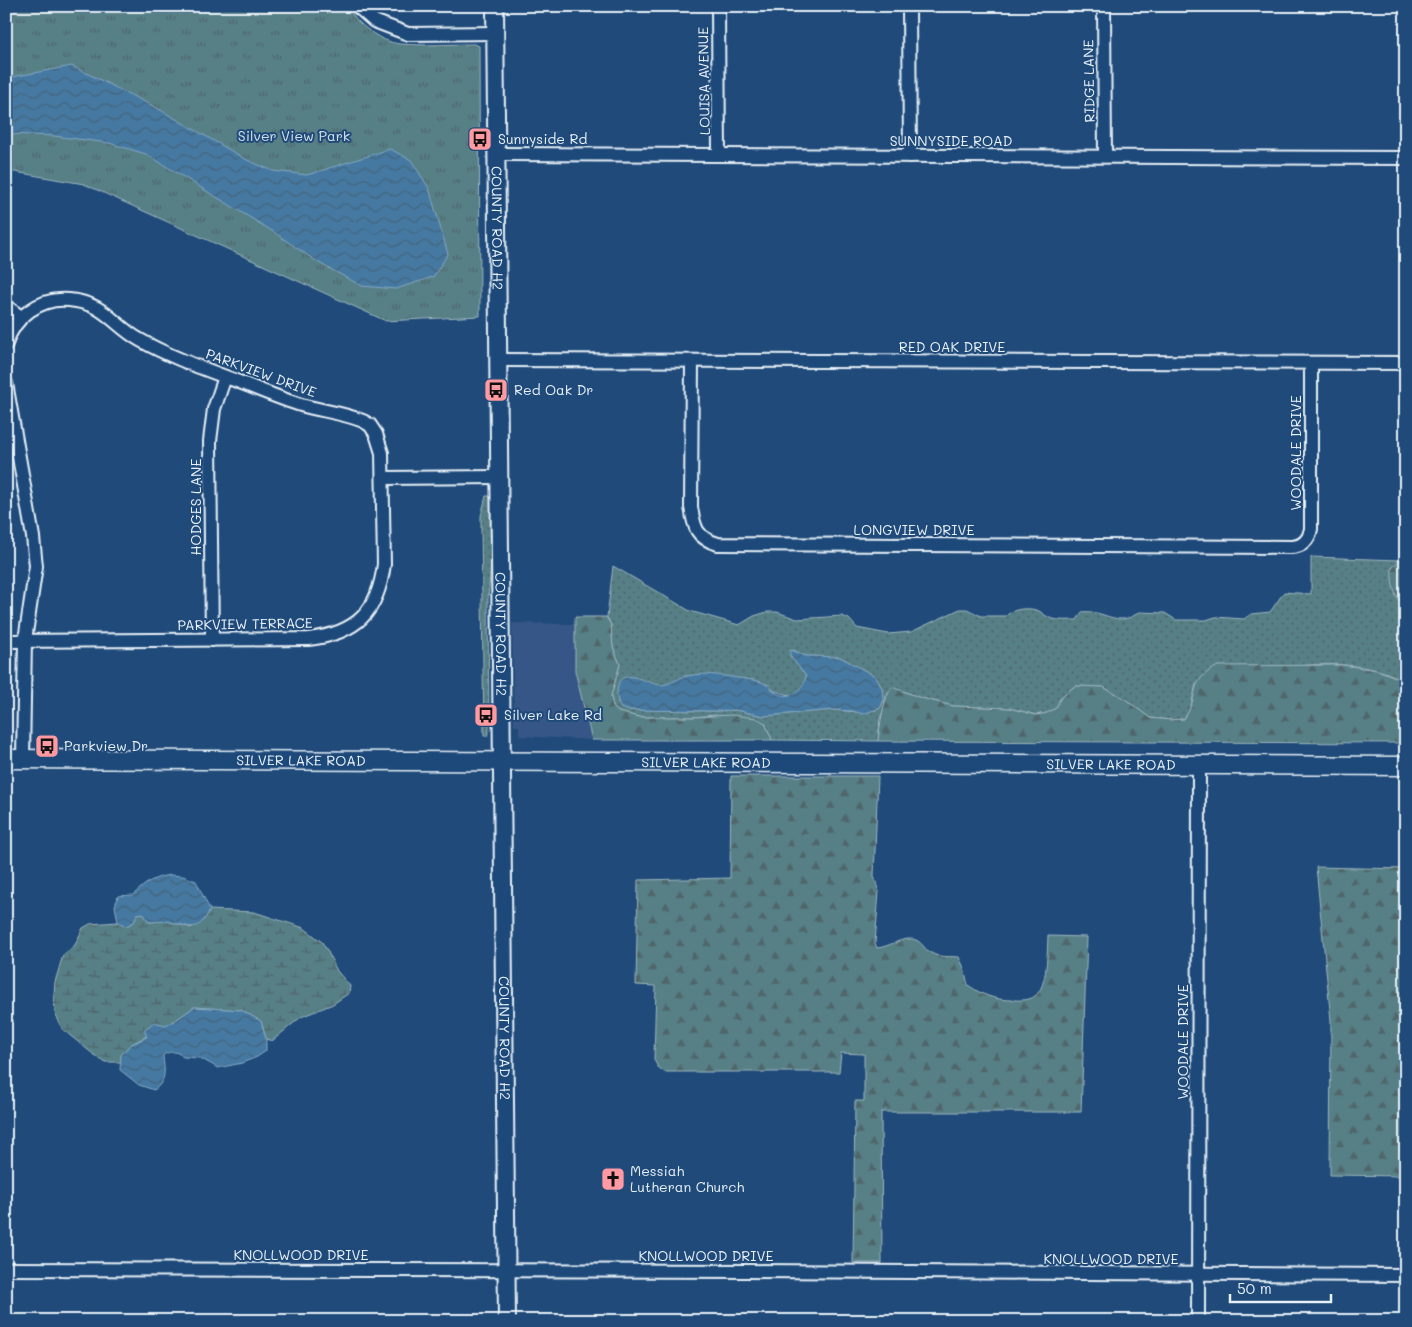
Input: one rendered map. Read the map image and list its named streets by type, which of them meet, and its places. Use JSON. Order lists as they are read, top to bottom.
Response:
{
  "streets": {
    "main road": ["SILVER LAKE ROAD"],
    "street": [
      "LOUISA AVENUE",
      "RIDGE LANE",
      "SUNNYSIDE ROAD",
      "COUNTY ROAD H2",
      "RED OAK DRIVE",
      "PARKVIEW DRIVE",
      "WOODALE DRIVE",
      "HODGES LANE",
      "LONGVIEW DRIVE",
      "PARKVIEW TERRACE",
      "KNOLLWOOD DRIVE"
    ]
  },
  "crossings": [
    ["LOUISA AVENUE", "SUNNYSIDE ROAD"],
    ["RIDGE LANE", "SUNNYSIDE ROAD"],
    ["SUNNYSIDE ROAD", "COUNTY ROAD H2"],
    ["COUNTY ROAD H2", "RED OAK DRIVE"],
    ["COUNTY ROAD H2", "SILVER LAKE ROAD"],
    ["COUNTY ROAD H2", "KNOLLWOOD DRIVE"],
    ["RED OAK DRIVE", "WOODALE DRIVE"],
    ["RED OAK DRIVE", "LONGVIEW DRIVE"],
    ["PARKVIEW DRIVE", "HODGES LANE"],
    ["PARKVIEW DRIVE", "PARKVIEW TERRACE"],
    ["WOODALE DRIVE", "LONGVIEW DRIVE"],
    ["WOODALE DRIVE", "SILVER LAKE ROAD"],
    ["WOODALE DRIVE", "KNOLLWOOD DRIVE"],
    ["HODGES LANE", "PARKVIEW TERRACE"]
  ],
  "parks": ["Silver View Park"],
  "places": {
    "bus stop": [
      "Sunnyside Rd",
      "Red Oak Dr",
      "Silver Lake Rd",
      "Parkview Dr"
    ],
    "church": ["Messiah Lutheran Church"]
  },
  "scale_bar": "50 m"
}
